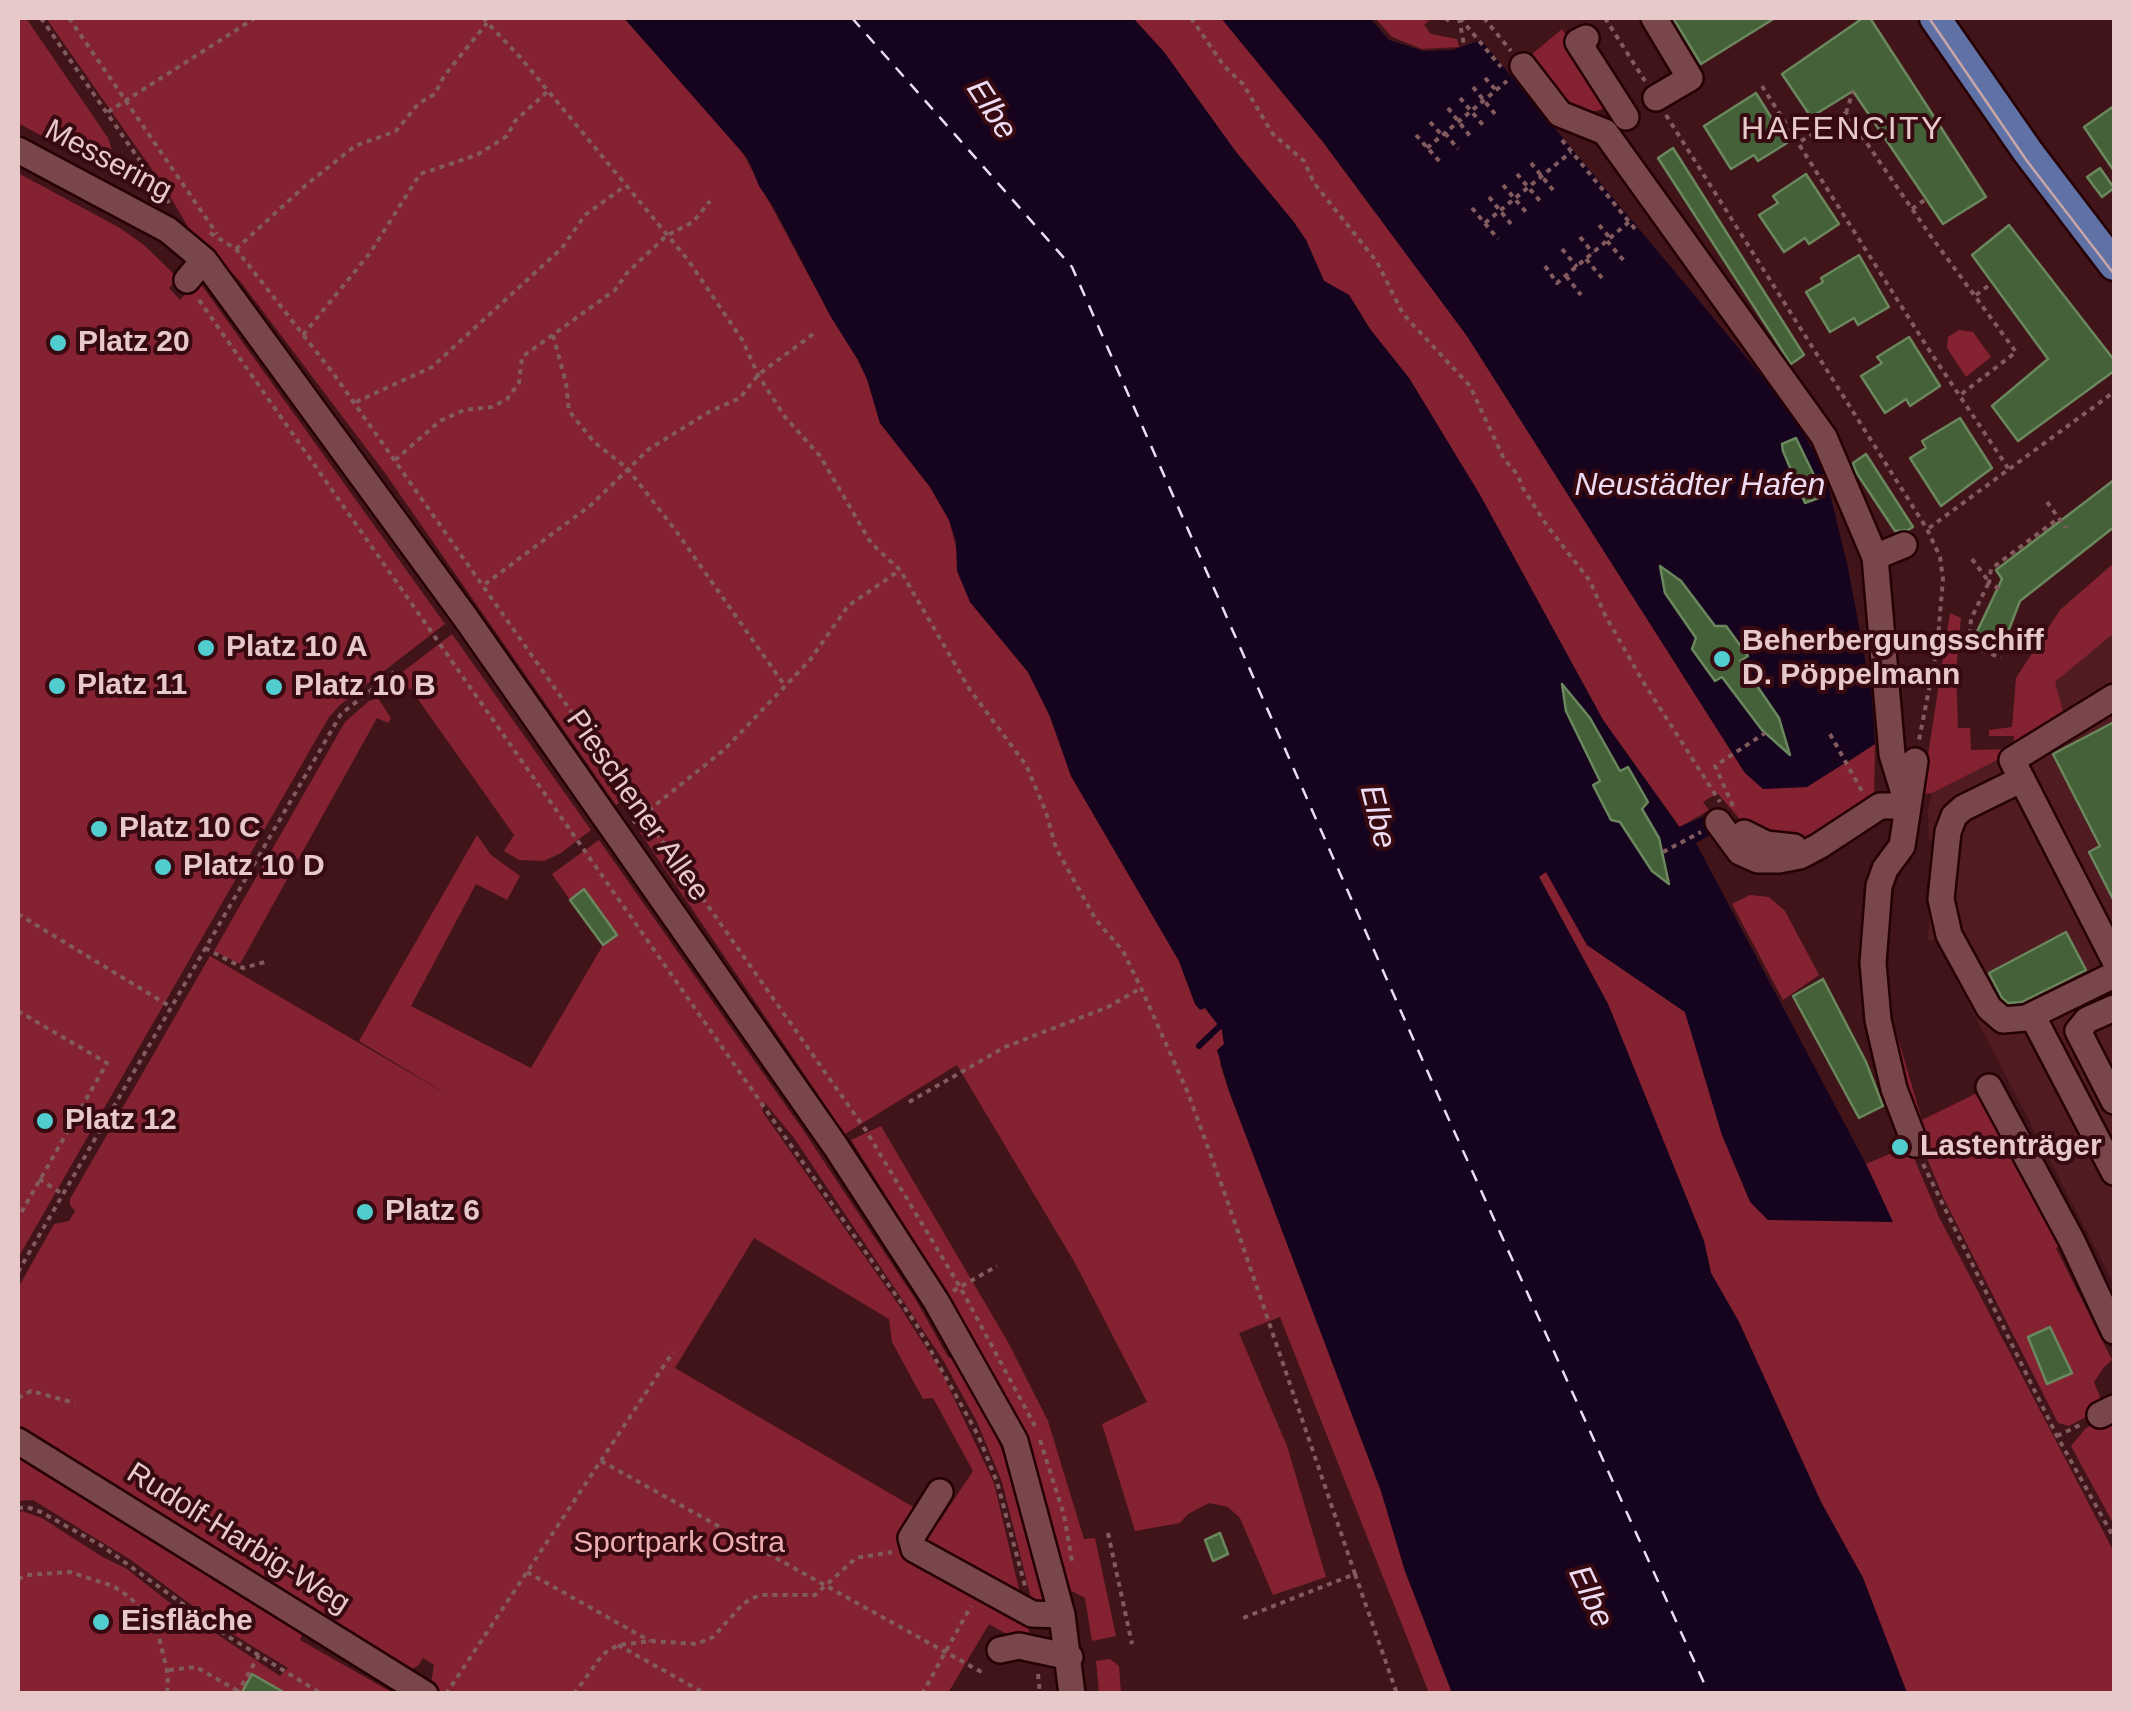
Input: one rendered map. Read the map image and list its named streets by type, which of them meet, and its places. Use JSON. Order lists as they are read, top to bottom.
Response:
{
  "streets": {
    "street": ["Messering", "Pieschener Allee", "Rudolf-Harbig-Weg"]
  },
  "crossings": [
    ["Messering", "Pieschener Allee"]
  ],
  "districts": ["HAFENCITY"],
  "water": ["Elbe", "Neustädter Hafen"],
  "parks": ["Sportpark Ostra"],
  "places": [
    "Platz 20",
    "Platz 10 A",
    "Beherbergungsschiff D. Pöppelmann",
    "Platz 11",
    "Platz 10 B",
    "Platz 10 C",
    "Platz 10 D",
    "Platz 12",
    "Lastenträger",
    "Platz 6",
    "Eisfläche"
  ]
}
